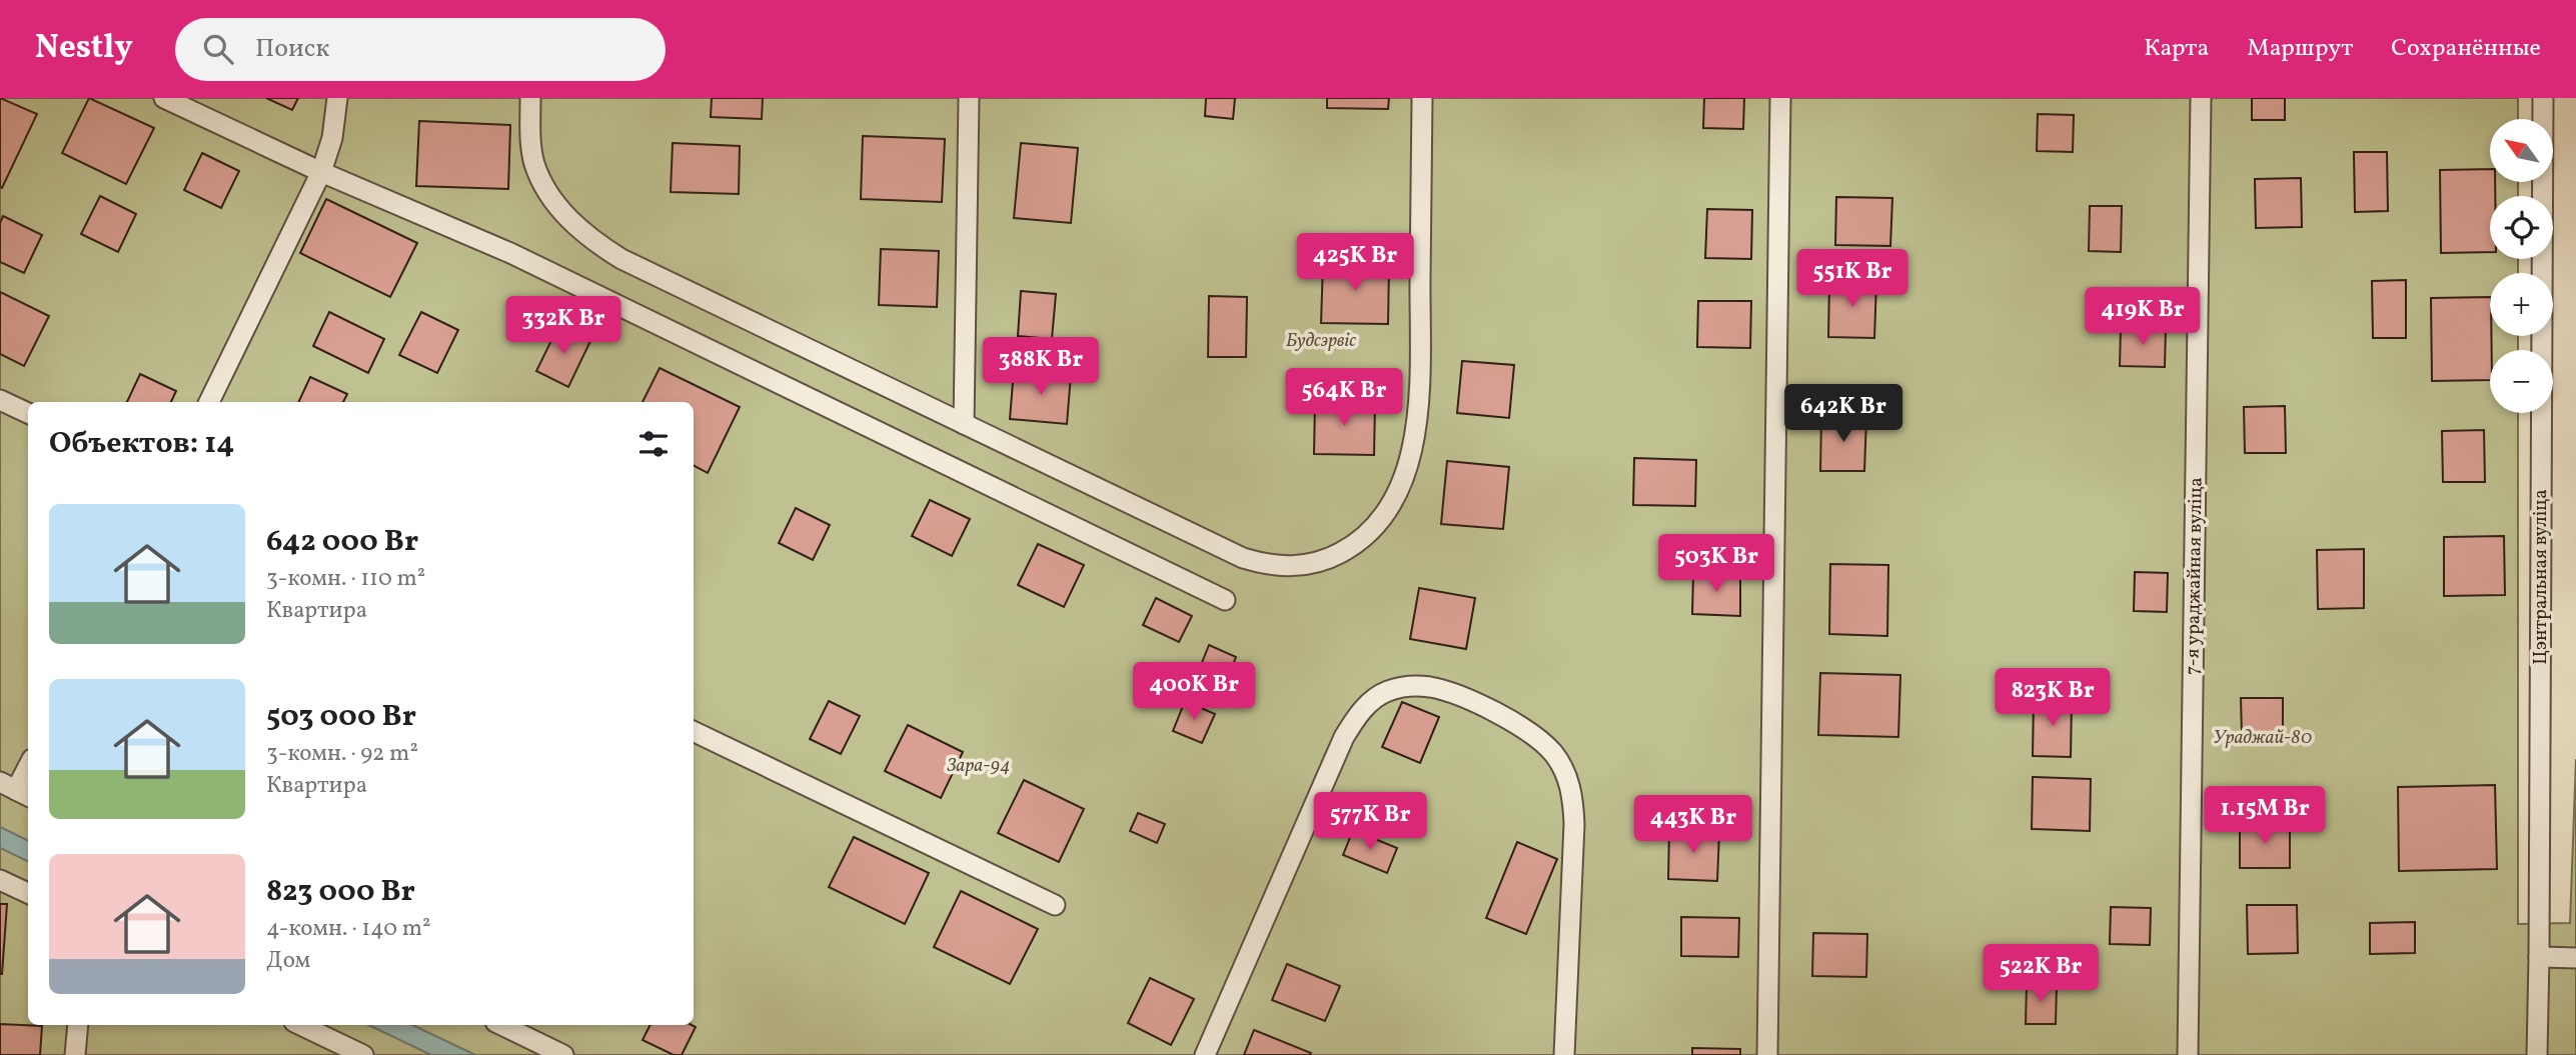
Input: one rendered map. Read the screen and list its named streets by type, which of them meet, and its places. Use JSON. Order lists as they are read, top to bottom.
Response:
{
  "streets": {
    "lane": ["7-я ураджайная вуліца", "Цэнтральная вуліца"]
  },
  "parks": ["Будсэрвіс", "Ураджай-80", "Зара-94"],
  "north": "top left",
  "page": {
    "header": "Nestly",
    "search": "Поиск",
    "nav": ["Карта", "Маршрут", "Сохранённые"],
    "map_buttons": ["+", "−"],
    "price": [
      "425K Br",
      "551K Br",
      "419K Br",
      "332K Br",
      "388K Br",
      "564K Br",
      "642K Br",
      "503K Br",
      "400K Br",
      "823K Br",
      "1.15M Br",
      "577K Br",
      "443K Br",
      "522K Br"
    ],
    "heading": "Объектов: 14",
    "list": [
      {
        "name": "642 000 Br",
        "note": "3-комн. · 110 m² · Квартира"
      },
      {
        "name": "503 000 Br",
        "note": "3-комн. · 92 m² · Квартира"
      },
      {
        "name": "823 000 Br",
        "note": "4-комн. · 140 m² · Дом"
      }
    ]
  }
}
